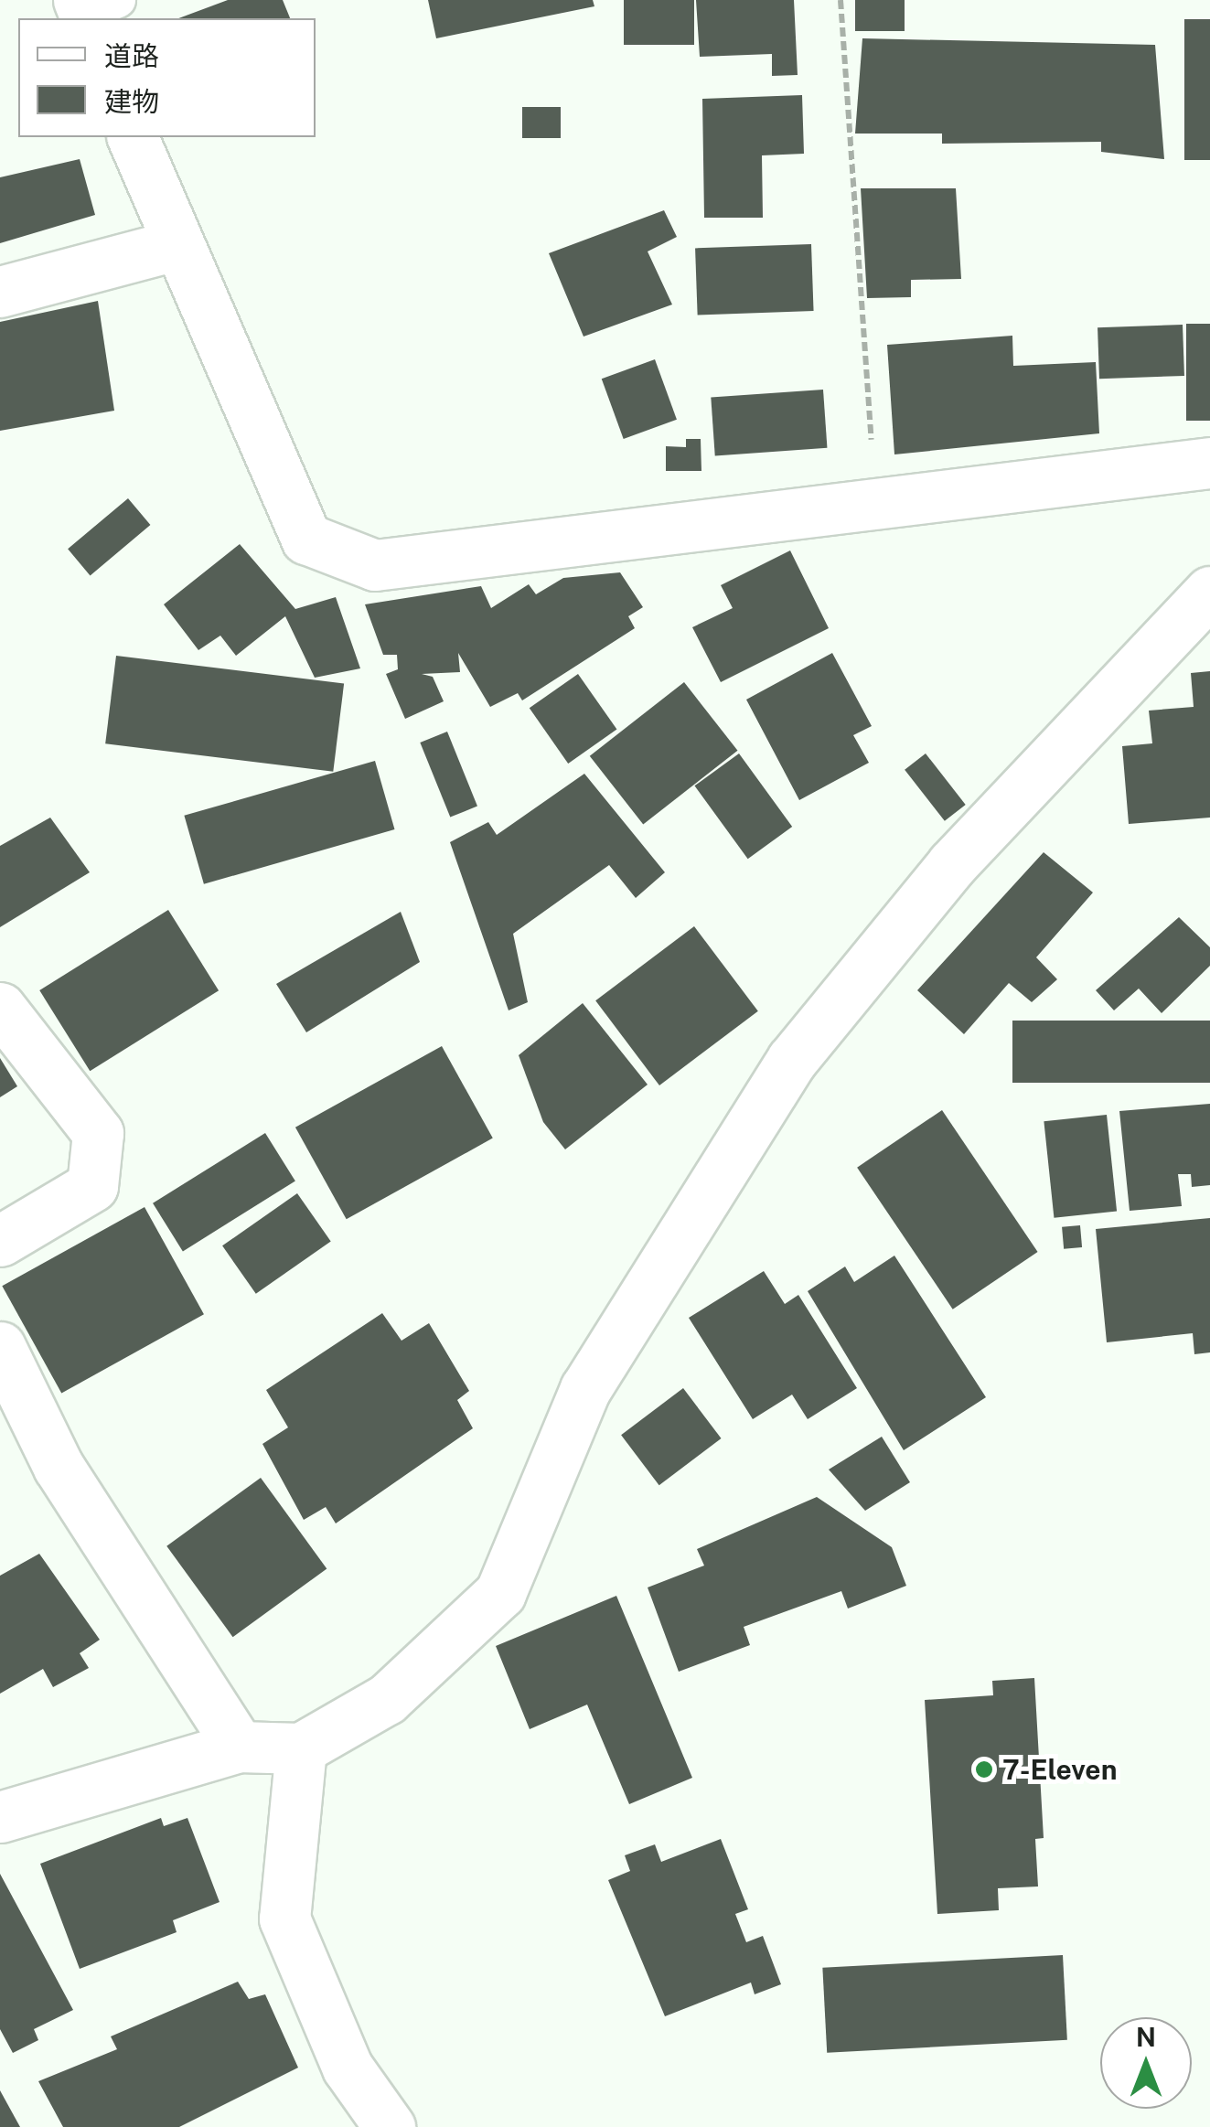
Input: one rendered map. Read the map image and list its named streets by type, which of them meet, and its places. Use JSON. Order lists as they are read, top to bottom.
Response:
{
  "places": ["7-Eleven"],
  "legend": ["道路", "建物"],
  "north": "top"
}
